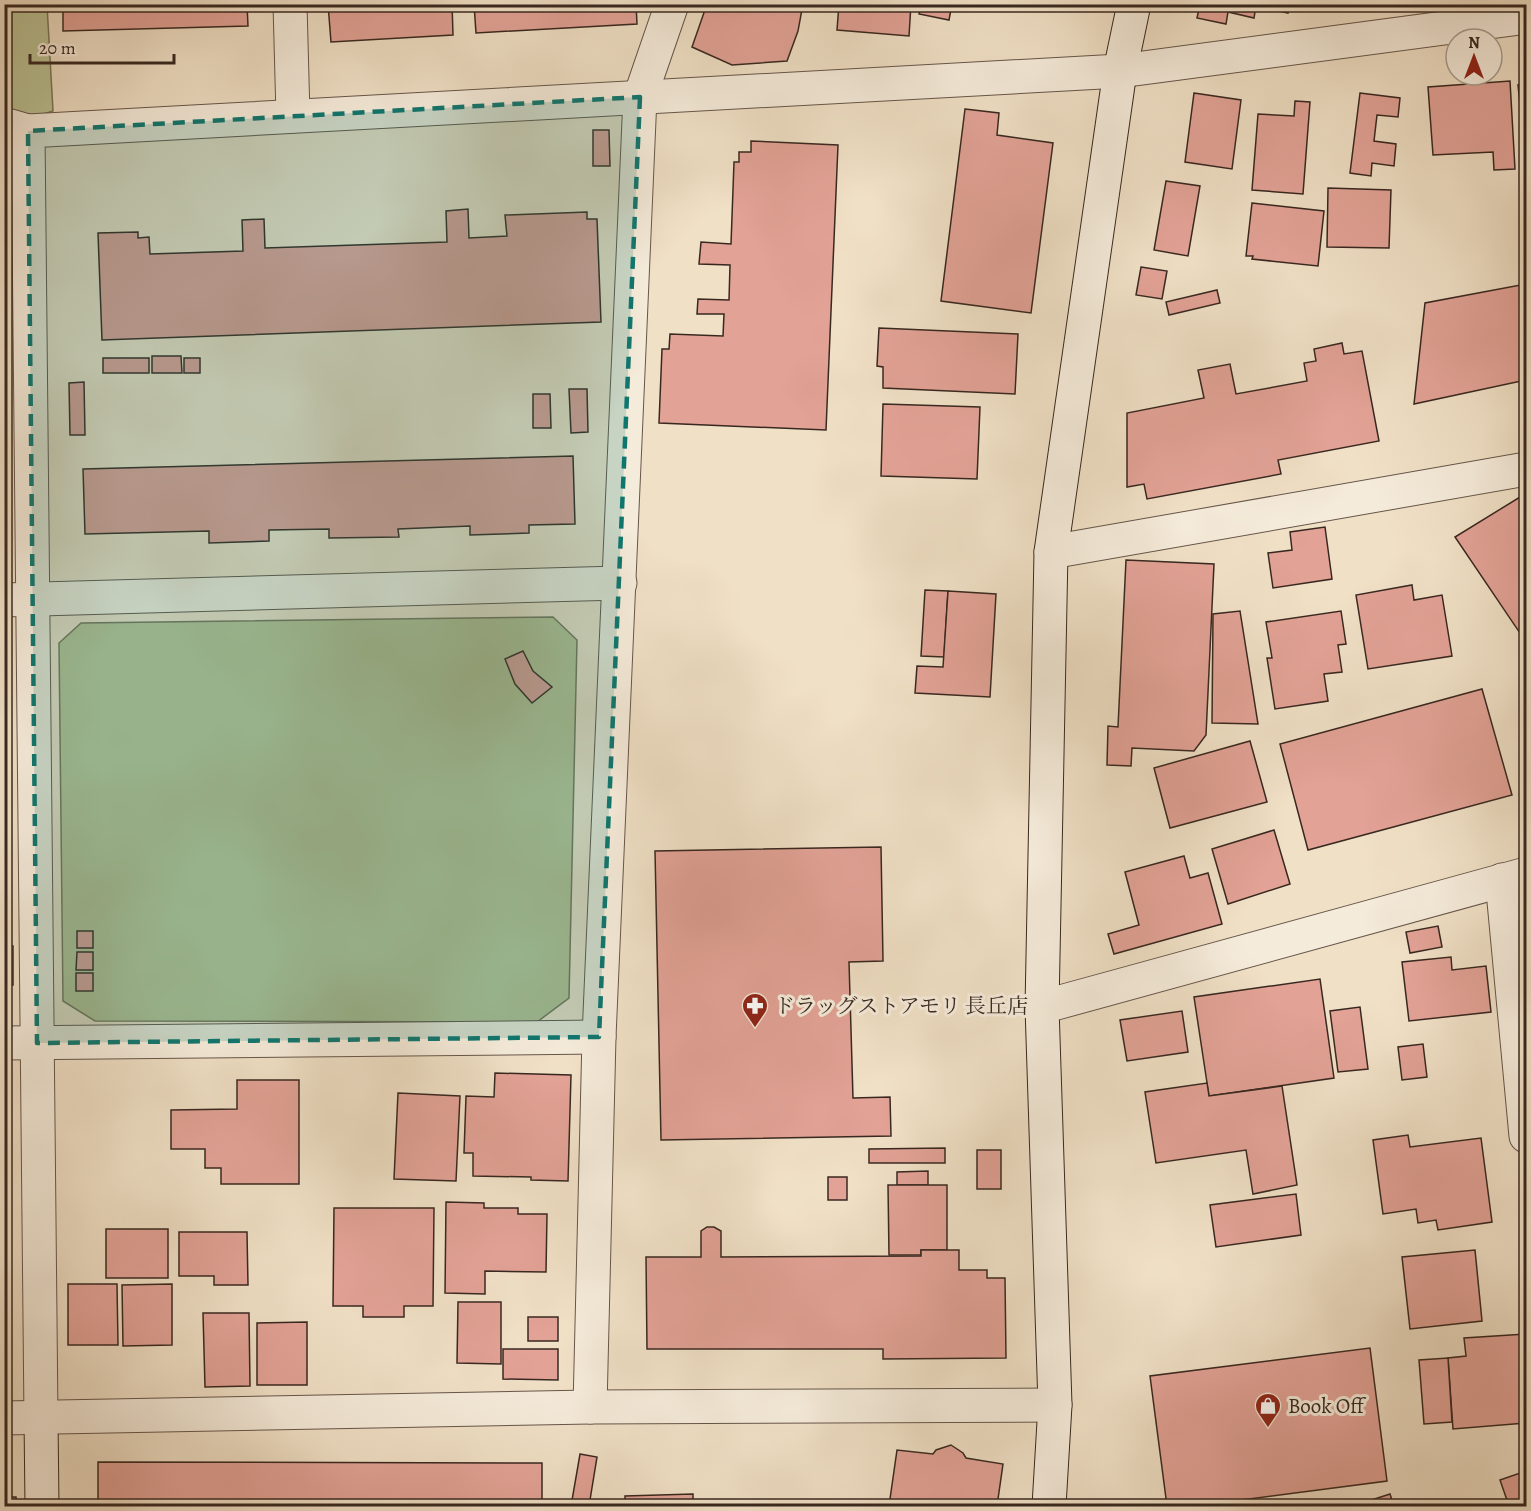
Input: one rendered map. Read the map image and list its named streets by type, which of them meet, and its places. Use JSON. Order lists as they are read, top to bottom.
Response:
{
  "places": {
    "pharmacy": ["ドラッグストアモリ 長丘店"],
    "shop": ["Book Off"]
  },
  "scale_bar": "20 m",
  "north": "top"
}
